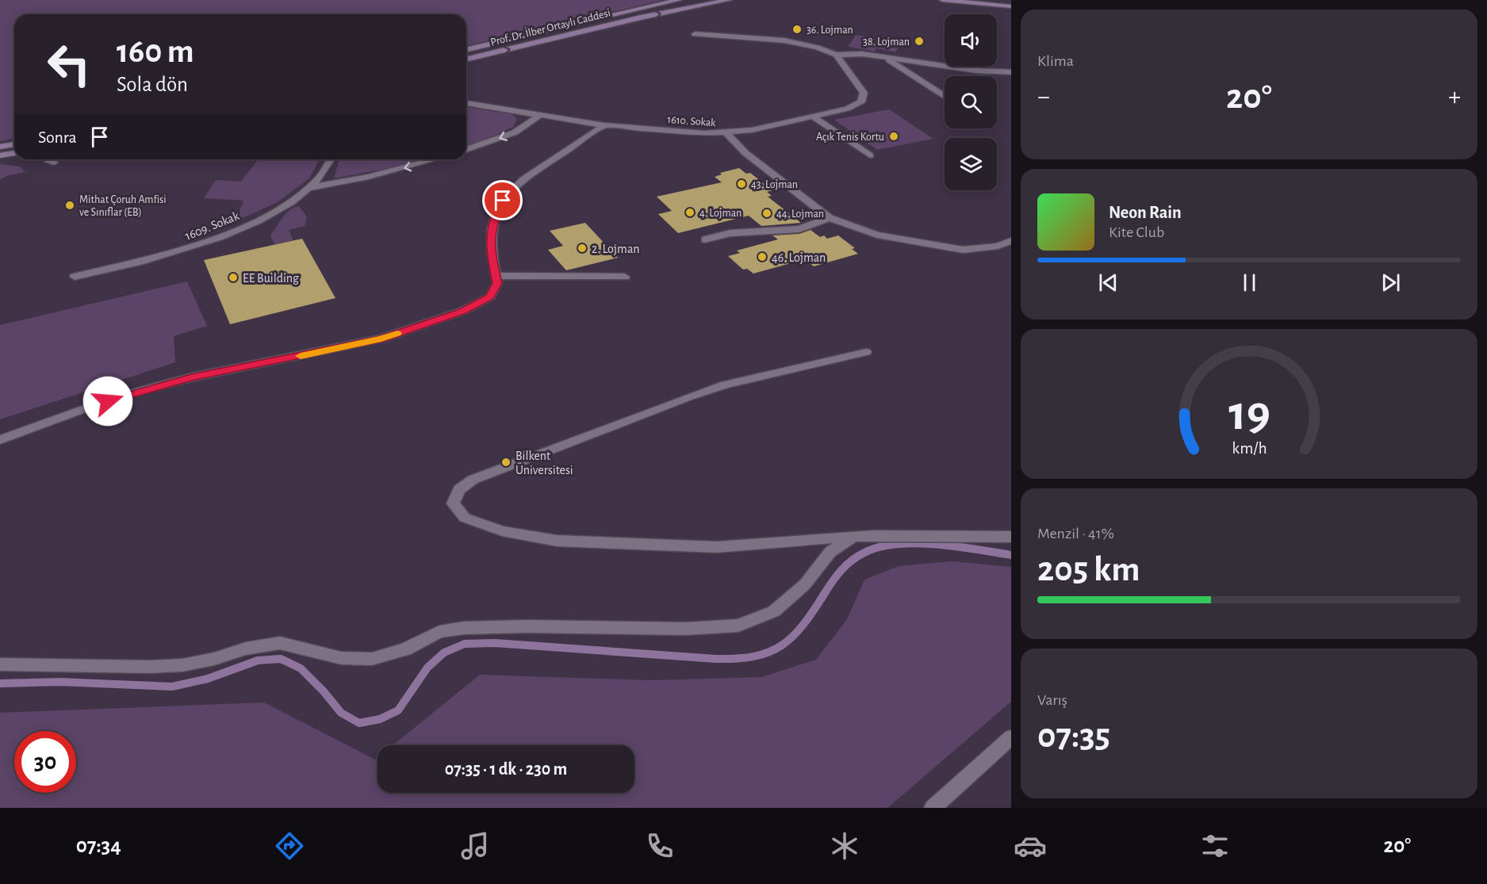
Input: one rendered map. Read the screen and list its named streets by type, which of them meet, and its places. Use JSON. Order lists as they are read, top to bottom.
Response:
{
  "streets": {
    "street": ["Prof. Dr. İlber Ortaylı Caddesi", "1610. Sokak", "1609. Sokak"]
  },
  "places": [
    "36. Lojman",
    "38. Lojman",
    "Açık Tenis Kortu",
    "43. Lojman",
    "Mithat Çoruh Amfisi ve Sınıflar (EB)",
    "4. Lojman",
    "44. Lojman",
    "2. Lojman",
    "46. Lojman",
    "EE Building",
    "Bilkent Üniversitesi"
  ],
  "page": {
    "tile": [
      "Klima",
      ["Menzil · 41%", "205 km"],
      ["Varış", "07:35"]
    ],
    "turn": ["160 m", "Sola dön"],
    "heat": ["−", "20°", "+"],
    "then": "Sonra",
    "song": ["Neon Rain", "Kite Club"],
    "limit": "30",
    "trip": "07:35 · 1 dk · 230 m",
    "tabs": ["07:34", "20°"],
    "gauge": ["19", "km/h"]
  }
}
